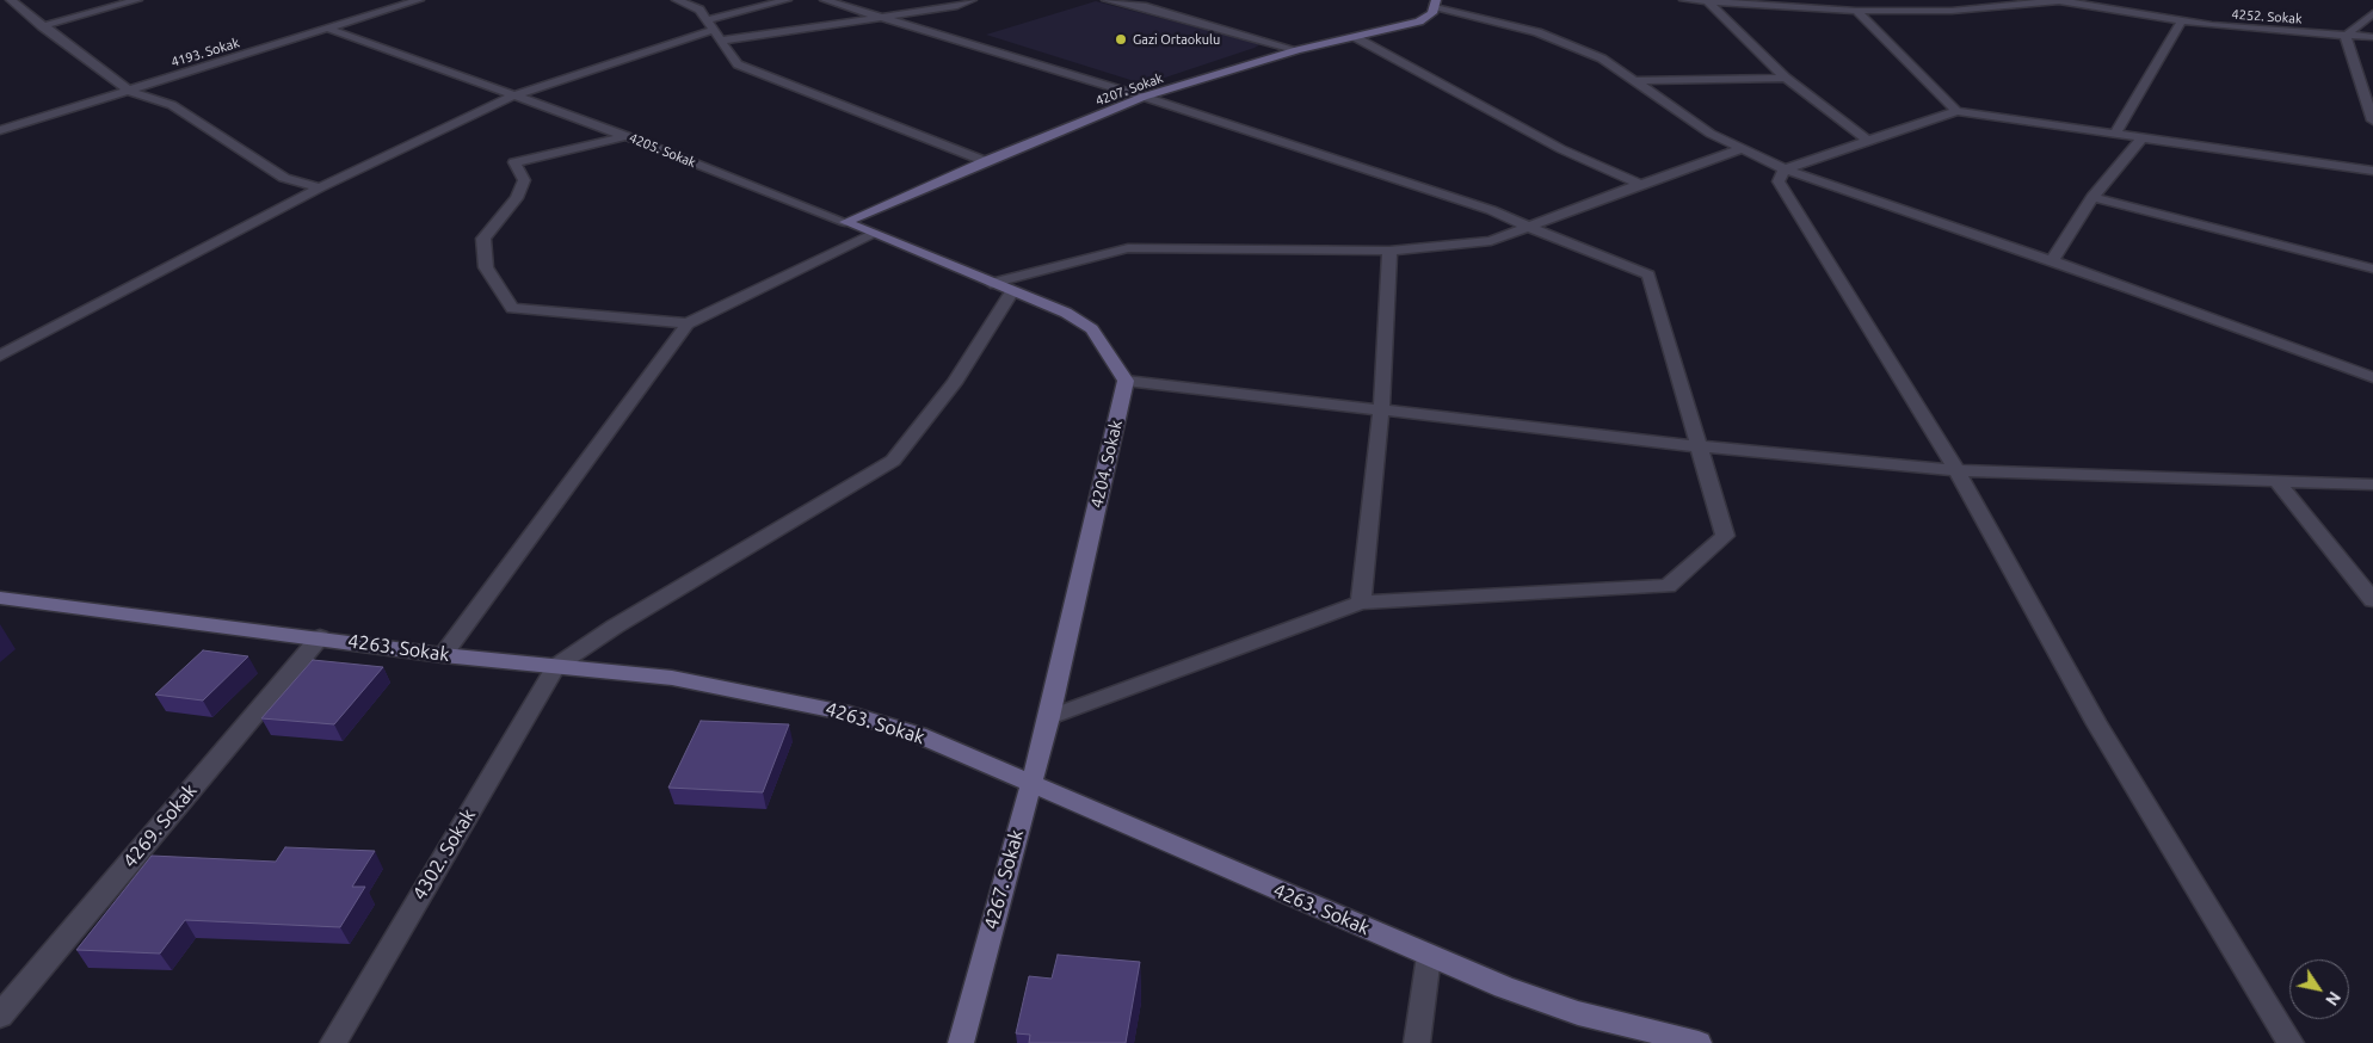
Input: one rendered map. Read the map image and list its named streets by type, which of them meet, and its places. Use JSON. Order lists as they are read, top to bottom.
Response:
{
  "streets": {
    "street": [
      "4252. Sokak",
      "4193. Sokak",
      "4207. Sokak",
      "4205. Sokak",
      "4204. Sokak",
      "4263. Sokak",
      "4269. Sokak",
      "4302. Sokak",
      "4267. Sokak"
    ]
  },
  "crossings": [
    ["4193. Sokak", "4205. Sokak"],
    ["4207. Sokak", "4205. Sokak"],
    ["4204. Sokak", "4267. Sokak"],
    ["4263. Sokak", "4269. Sokak"],
    ["4263. Sokak", "4302. Sokak"],
    ["4263. Sokak", "4267. Sokak"]
  ],
  "places": ["Gazi Ortaokulu"],
  "north": "bottom right"
}
